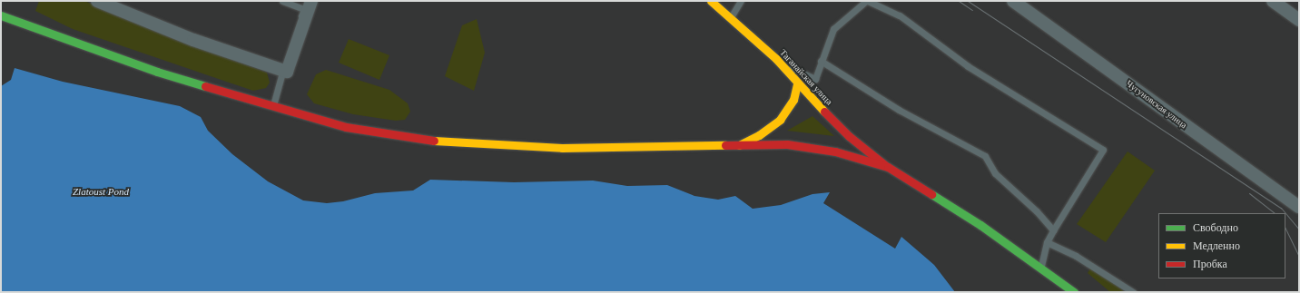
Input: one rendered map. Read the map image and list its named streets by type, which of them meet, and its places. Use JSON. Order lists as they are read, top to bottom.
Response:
{
  "streets": {
    "main road": ["Таганайская улица"],
    "street": ["Чугуновская улица"]
  },
  "water": ["Zlatoust Pond"],
  "legend": ["Свободно", "Медленно", "Пробка"]
}
